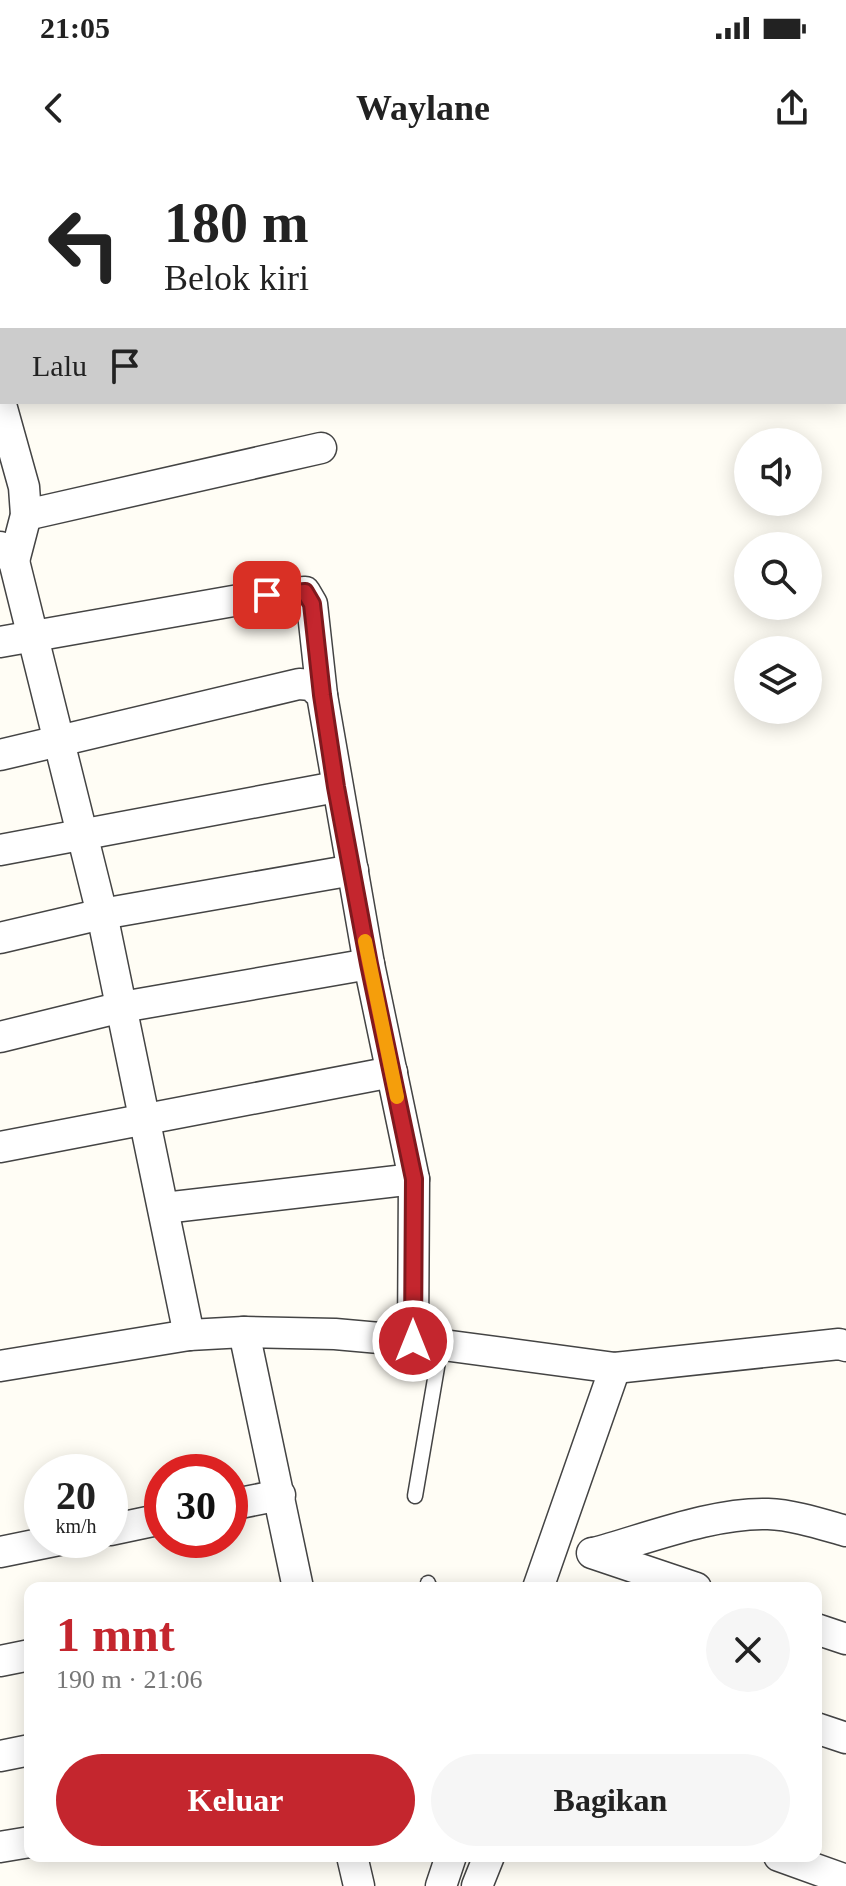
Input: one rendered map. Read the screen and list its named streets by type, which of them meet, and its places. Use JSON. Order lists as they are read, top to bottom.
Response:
{
  "page": {
    "status": "21:05",
    "header": "Waylane",
    "turn": ["180 m", "Belok kiri"],
    "then": "Lalu",
    "speed": "20 km/h",
    "limit": "30",
    "heading": ["1 mnt", "190 m · 21:06"],
    "buttons": ["Keluar", "Bagikan"]
  }
}
